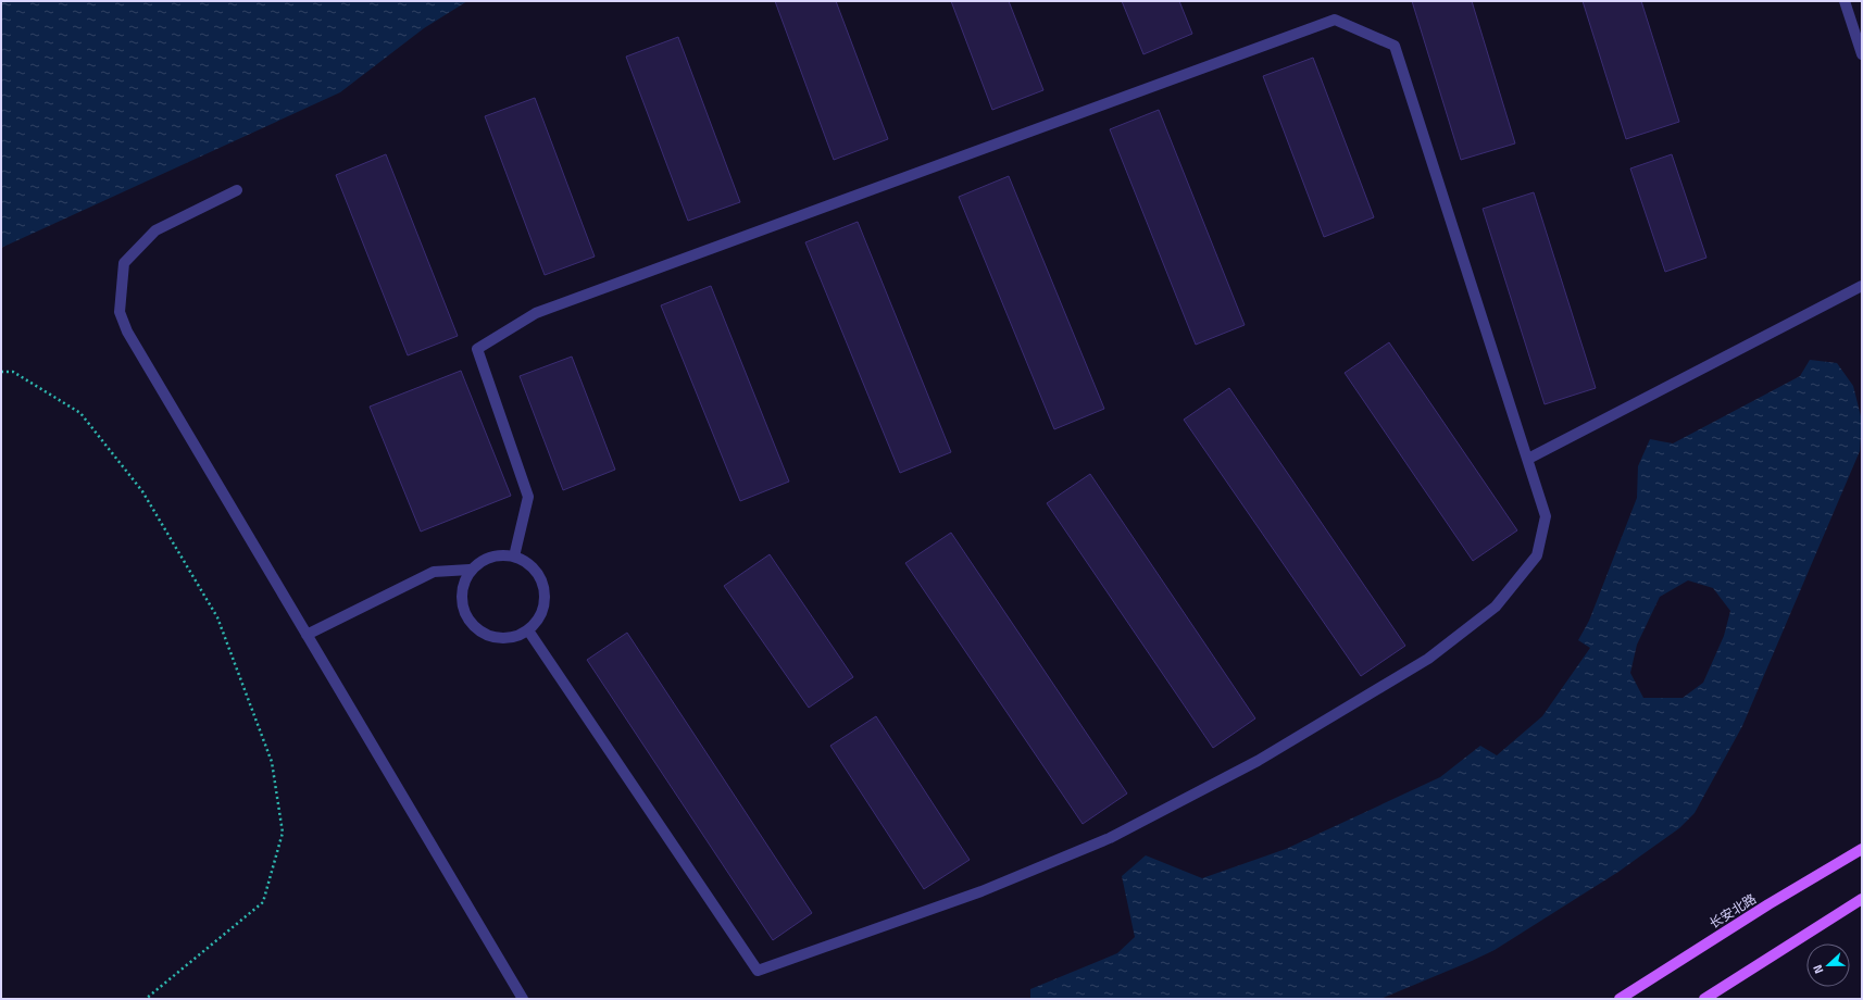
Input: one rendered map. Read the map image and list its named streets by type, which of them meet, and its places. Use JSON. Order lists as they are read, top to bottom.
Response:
{
  "streets": {
    "main road": ["长安北路"]
  },
  "north": "left"
}
